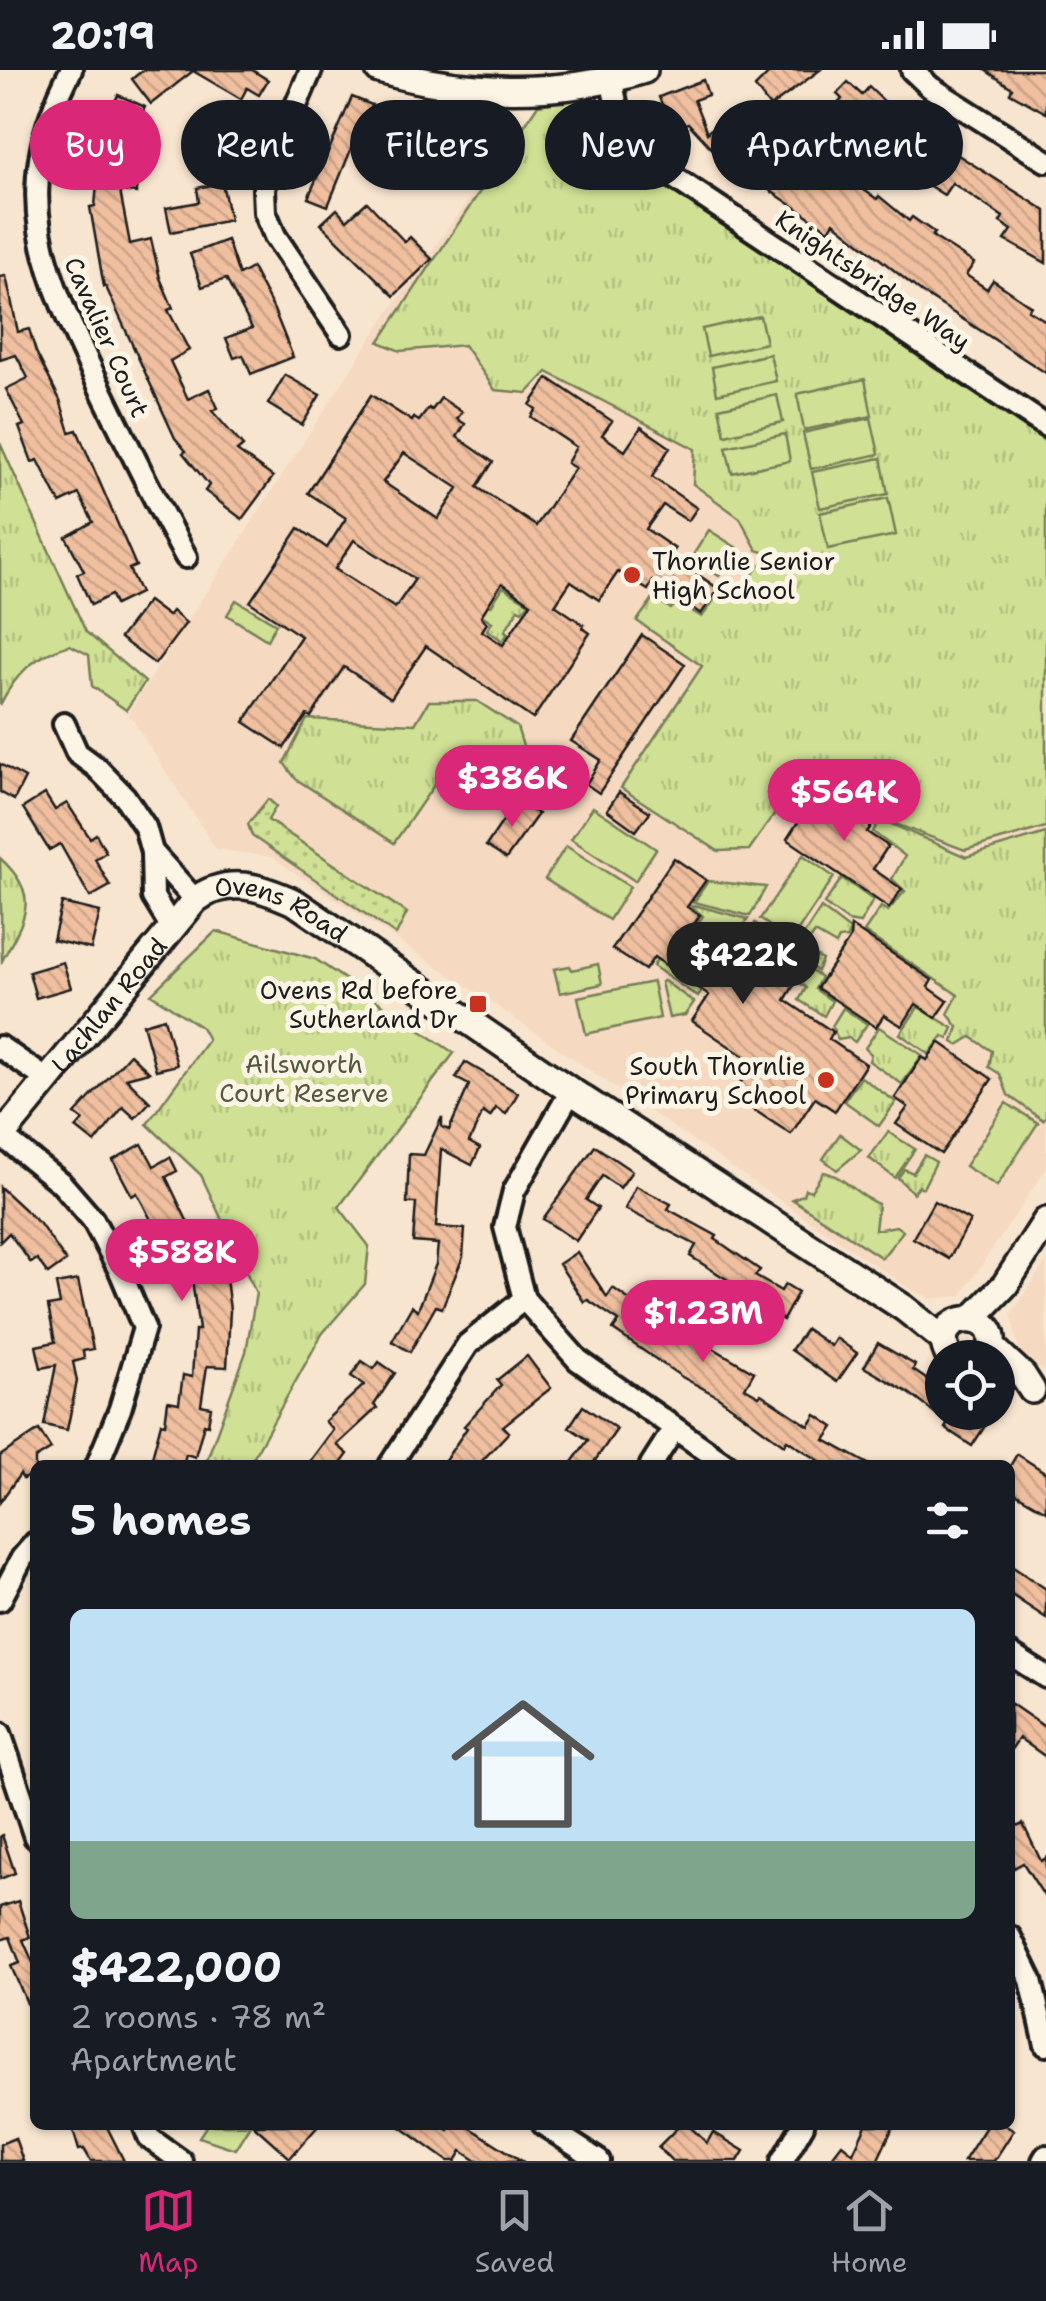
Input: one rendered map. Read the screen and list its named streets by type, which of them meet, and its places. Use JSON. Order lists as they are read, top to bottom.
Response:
{
  "streets": {
    "street": [
      "Knightsbridge Way",
      "Cavalier Court",
      "Ovens Road",
      "Lachlan Road"
    ]
  },
  "crossings": [
    ["Ovens Road", "Lachlan Road"]
  ],
  "parks": ["Ailsworth Court Reserve"],
  "places": {
    "other": ["Thornlie Senior High School", "South Thornlie Primary School"],
    "transit": ["Ovens Rd before Sutherland Dr"]
  },
  "page": {
    "status": "20:19",
    "chip": [
      "Buy",
      "Rent",
      "Filters",
      "New",
      "Apartment"
    ],
    "price": [
      "$386K",
      "$564K",
      "$422K",
      "$588K",
      "$1.23M"
    ],
    "heading": "5 homes",
    "list": [
      {
        "name": "$422,000",
        "note": "2 rooms · 78 m² · Apartment"
      }
    ],
    "tabs": ["Map", "Saved", "Home"]
  }
}
